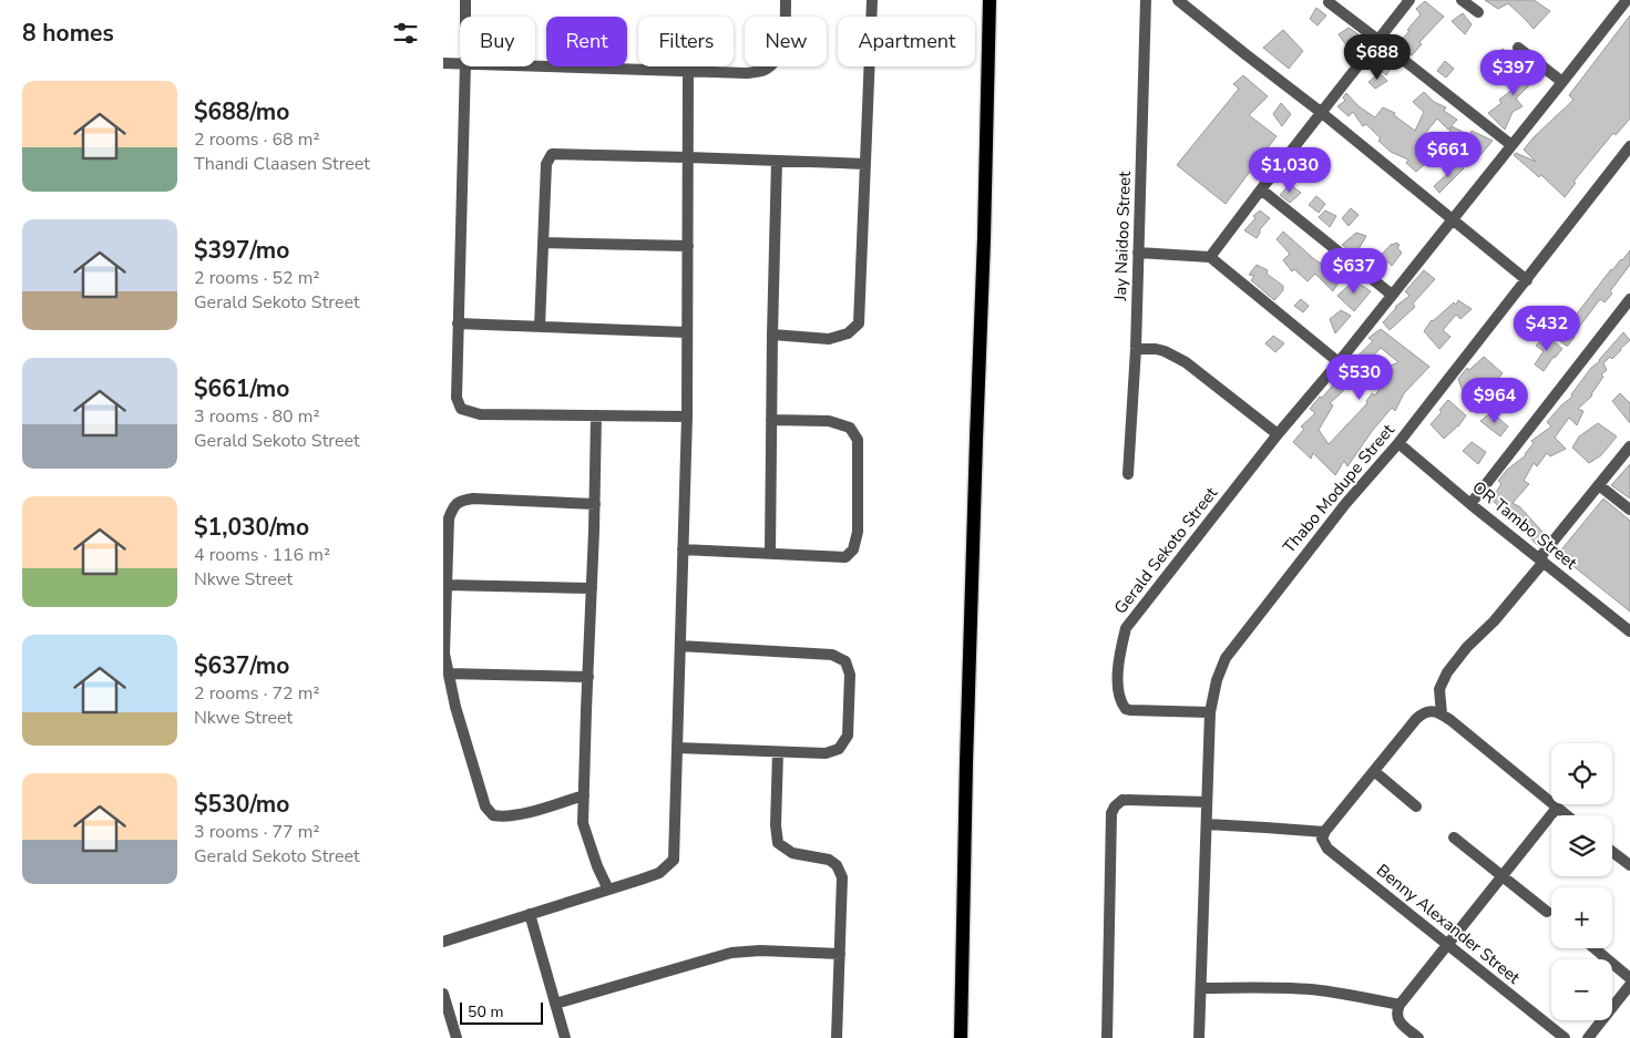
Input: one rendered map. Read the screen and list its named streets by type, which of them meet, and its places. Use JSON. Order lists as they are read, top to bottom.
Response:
{
  "streets": {
    "street": [
      "Jay Naidoo Street",
      "Thabo Modupe Street",
      "OR Tambo Street",
      "Gerald Sekoto Street",
      "Benny Alexander Street"
    ]
  },
  "crossings": [
    ["Thabo Modupe Street", "OR Tambo Street"],
    ["Thabo Modupe Street", "Gerald Sekoto Street"]
  ],
  "scale_bar": "50 m",
  "page": {
    "heading": "8 homes",
    "chip": [
      "Buy",
      "Rent",
      "Filters",
      "New",
      "Apartment"
    ],
    "price": [
      "$688",
      "$397",
      "$661",
      "$1,030",
      "$637",
      "$432",
      "$530",
      "$964"
    ],
    "list": [
      {
        "name": "$688/mo",
        "note": "2 rooms · 68 m² · Thandi Claasen Street"
      },
      {
        "name": "$397/mo",
        "note": "2 rooms · 52 m² · Gerald Sekoto Street"
      },
      {
        "name": "$661/mo",
        "note": "3 rooms · 80 m² · Gerald Sekoto Street"
      },
      {
        "name": "$1,030/mo",
        "note": "4 rooms · 116 m² · Nkwe Street"
      },
      {
        "name": "$637/mo",
        "note": "2 rooms · 72 m² · Nkwe Street"
      },
      {
        "name": "$530/mo",
        "note": "3 rooms · 77 m² · Gerald Sekoto Street"
      }
    ],
    "map_buttons": ["+", "−"],
    "scale": "50 m"
  }
}
